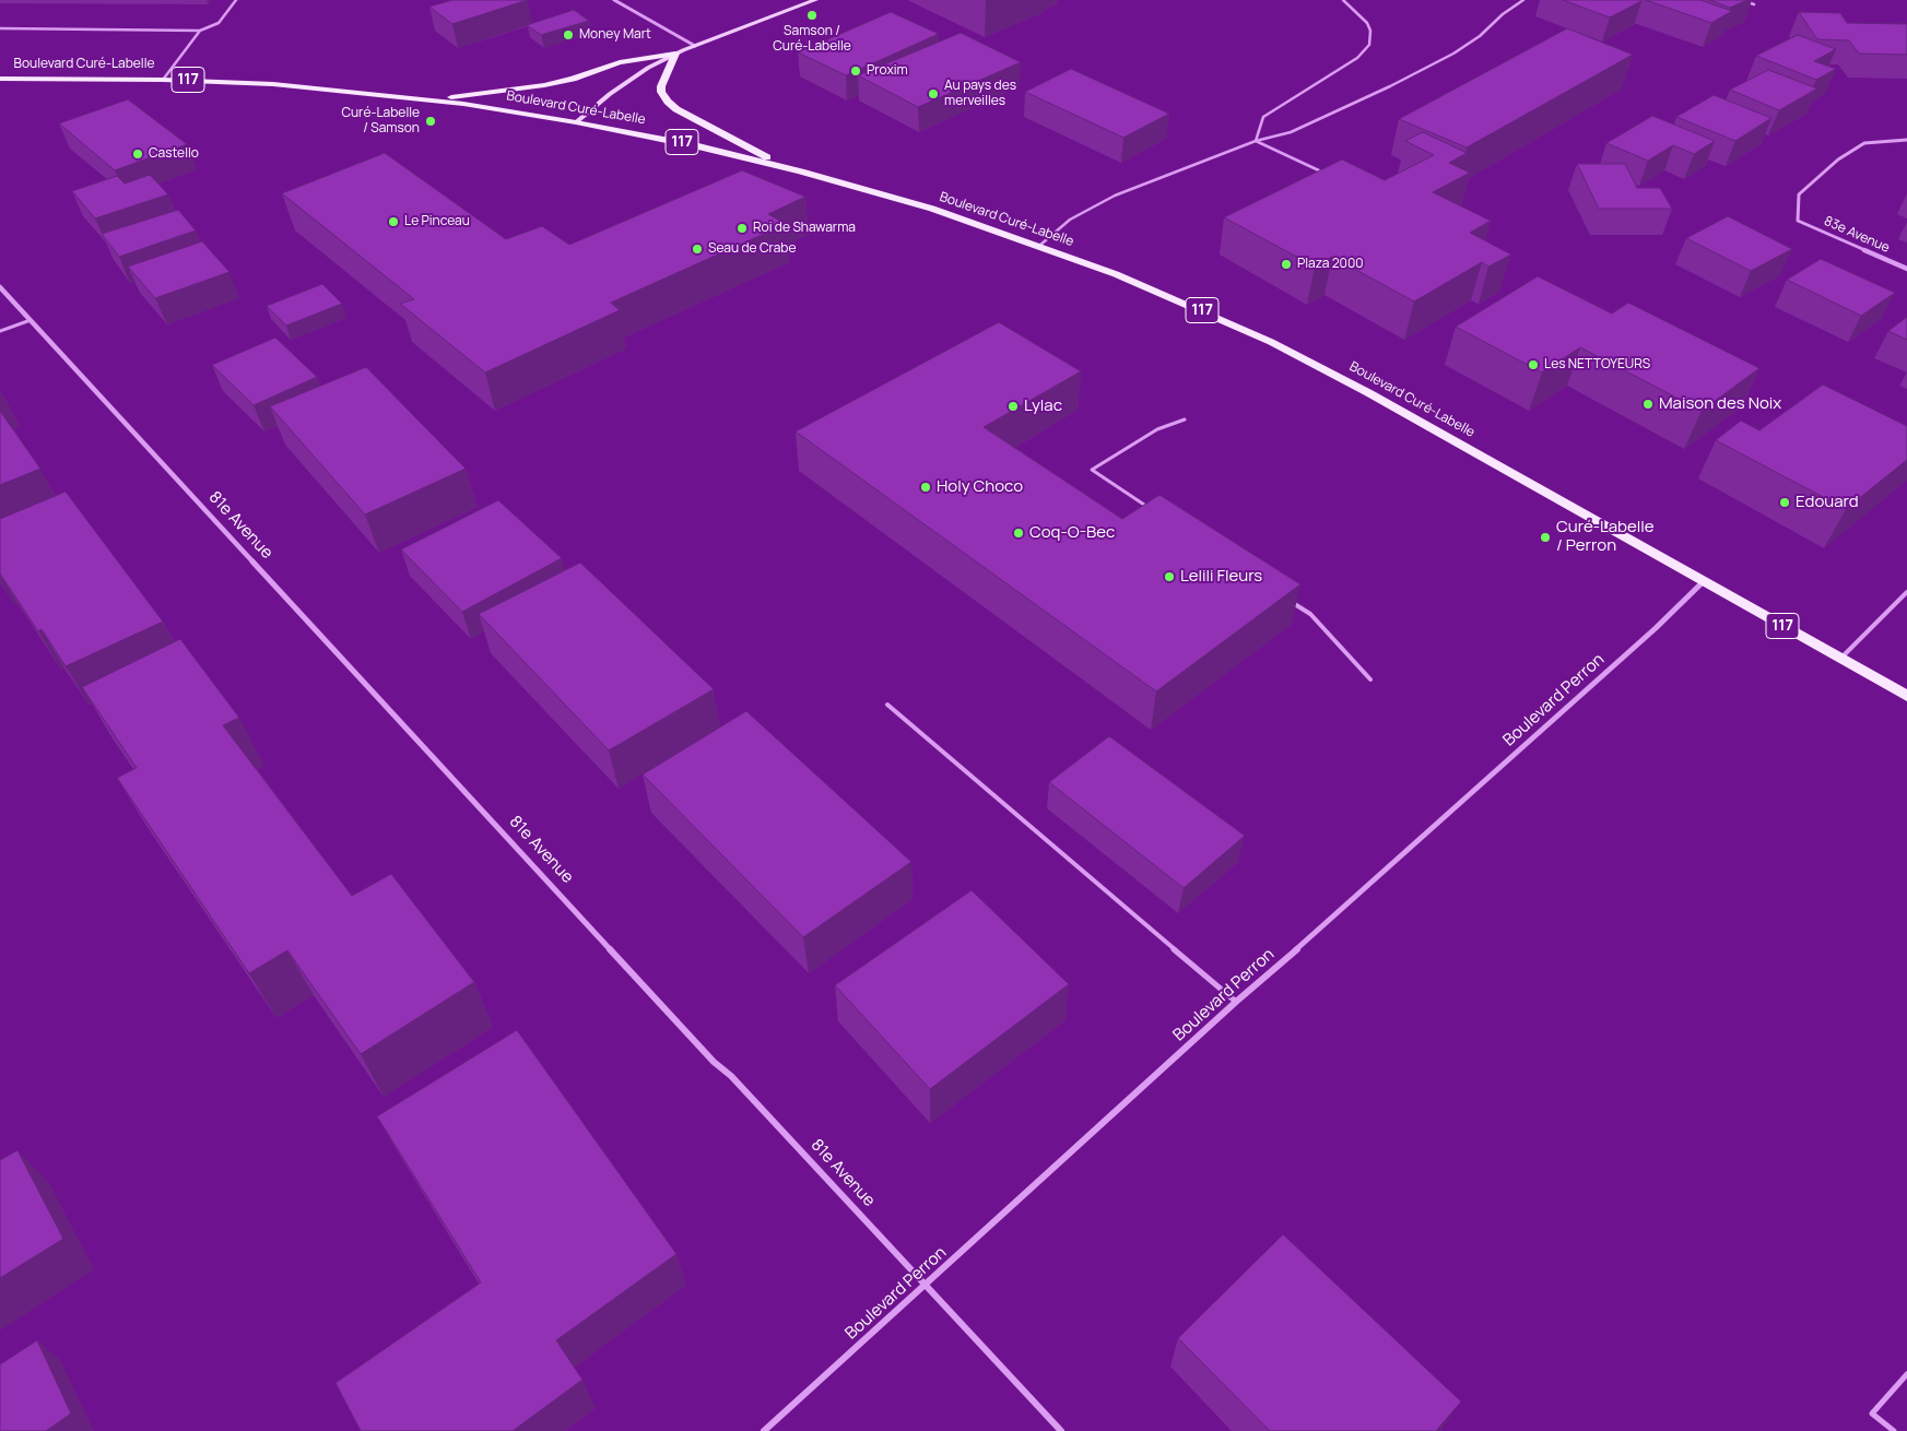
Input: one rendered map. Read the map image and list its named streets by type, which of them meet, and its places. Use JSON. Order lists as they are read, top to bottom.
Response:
{
  "streets": {
    "main road": ["Boulevard Curé-Labelle", "117"],
    "street": ["83e Avenue", "81e Avenue", "Boulevard Perron"]
  },
  "crossings": [
    ["Boulevard Curé-Labelle", "Boulevard Perron"],
    ["81e Avenue", "Boulevard Perron"]
  ],
  "places": [
    "Samson / Curé-Labelle",
    "Money Mart",
    "Proxim",
    "Au pays des merveilles",
    "Curé-Labelle / Samson",
    "Castello",
    "Le Pinceau",
    "Roi de Shawarma",
    "Seau de Crabe",
    "Plaza 2000",
    "Les NETTOYEURS",
    "Maison des Noix",
    "Lylac",
    "Holy Choco",
    "Edouard",
    "Coq-O-Bec",
    "Curé-Labelle / Perron",
    "Lelili Fleurs"
  ]
}
